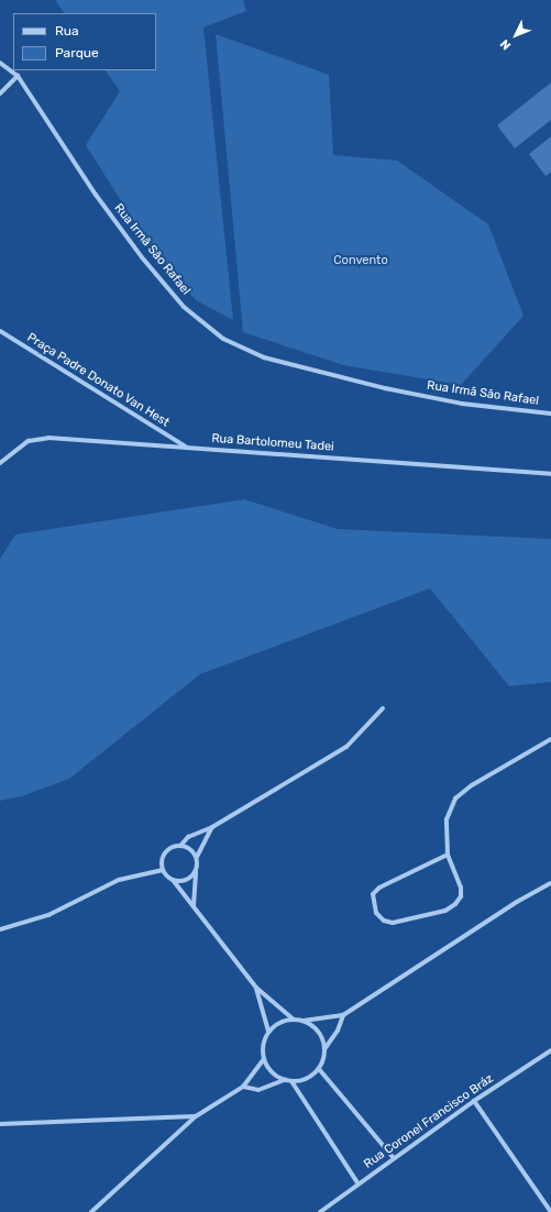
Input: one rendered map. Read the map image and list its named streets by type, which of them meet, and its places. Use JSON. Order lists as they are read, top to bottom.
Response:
{
  "streets": {
    "street": [
      "Rua Irmã São Rafael",
      "Praça Padre Donato Van Hest",
      "Rua Bartolomeu Tadei",
      "Rua Coronel Francisco Bráz"
    ]
  },
  "crossings": [
    ["Praça Padre Donato Van Hest", "Rua Bartolomeu Tadei"]
  ],
  "parks": ["Convento"],
  "legend": ["Rua", "Parque"],
  "north": "bottom left"
}
